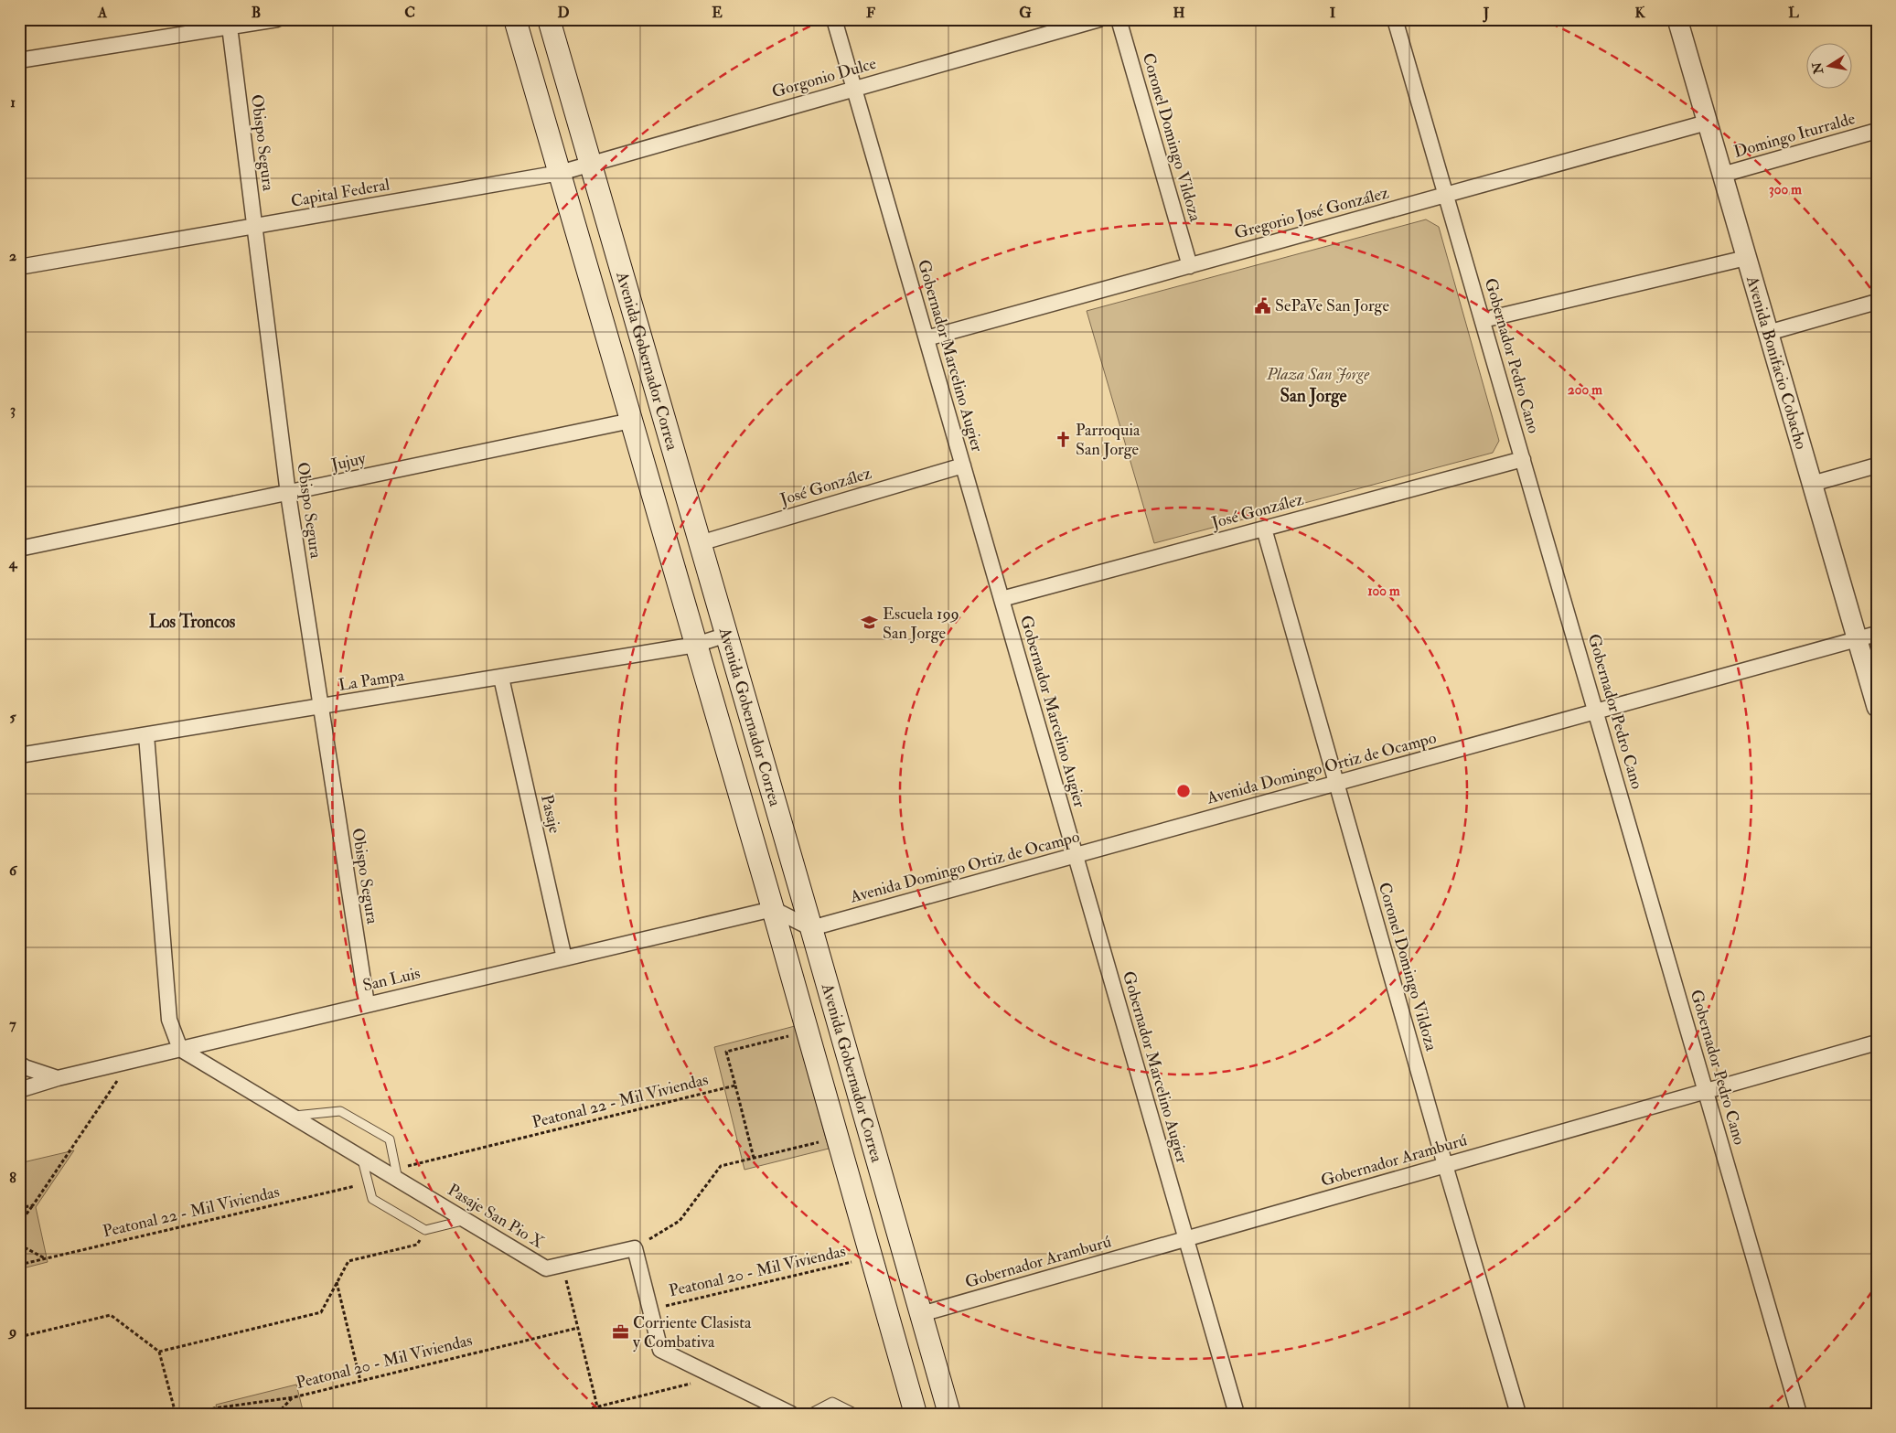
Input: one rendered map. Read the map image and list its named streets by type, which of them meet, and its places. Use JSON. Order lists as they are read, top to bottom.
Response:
{
  "streets": {
    "main road": ["Avenida Gobernador Correa"],
    "street": [
      "Gorgonio Dulce",
      "Domingo Iturralde",
      "Coronel Domingo Vildoza",
      "Obispo Segura",
      "Capital Federal",
      "Gregorio José González",
      "Gobernador Marcelino Augier",
      "Gobernador Pedro Cano",
      "Avenida Bonifacio Cobacho",
      "Jujuy",
      "José González",
      "La Pampa",
      "Avenida Domingo Ortiz de Ocampo",
      "Pasaje",
      "San Luis",
      "Gobernador Aramburú",
      "Pasaje San Pio X"
    ],
    "path": ["Peatonal 22 - Mil Viviendas", "Peatonal 20 - Mil Viviendas"]
  },
  "crossings": [
    ["Gorgonio Dulce", "Capital Federal"],
    ["Gorgonio Dulce", "Gobernador Marcelino Augier"],
    ["Gorgonio Dulce", "Avenida Gobernador Correa"],
    ["Domingo Iturralde", "Avenida Bonifacio Cobacho"],
    ["Coronel Domingo Vildoza", "Gregorio José González"],
    ["Coronel Domingo Vildoza", "José González"],
    ["Coronel Domingo Vildoza", "Avenida Domingo Ortiz de Ocampo"],
    ["Coronel Domingo Vildoza", "Gobernador Aramburú"],
    ["Obispo Segura", "Capital Federal"],
    ["Obispo Segura", "Jujuy"],
    ["Obispo Segura", "La Pampa"],
    ["Obispo Segura", "San Luis"],
    ["Capital Federal", "Avenida Gobernador Correa"],
    ["Gregorio José González", "Gobernador Marcelino Augier"],
    ["Gregorio José González", "Gobernador Pedro Cano"],
    ["Gregorio José González", "Avenida Bonifacio Cobacho"],
    ["Gobernador Marcelino Augier", "José González"],
    ["Gobernador Marcelino Augier", "Avenida Domingo Ortiz de Ocampo"],
    ["Gobernador Marcelino Augier", "Gobernador Aramburú"],
    ["Gobernador Pedro Cano", "José González"],
    ["Gobernador Pedro Cano", "Avenida Domingo Ortiz de Ocampo"],
    ["Gobernador Pedro Cano", "Gobernador Aramburú"],
    ["Avenida Gobernador Correa", "Jujuy"],
    ["Avenida Gobernador Correa", "José González"],
    ["Avenida Gobernador Correa", "La Pampa"],
    ["Avenida Gobernador Correa", "Avenida Domingo Ortiz de Ocampo"],
    ["Avenida Gobernador Correa", "San Luis"],
    ["Avenida Gobernador Correa", "Gobernador Aramburú"],
    ["Avenida Gobernador Correa", "Peatonal 20 - Mil Viviendas"],
    ["Avenida Bonifacio Cobacho", "Avenida Domingo Ortiz de Ocampo"],
    ["La Pampa", "Pasaje"],
    ["Pasaje", "San Luis"],
    ["San Luis", "Pasaje San Pio X"],
    ["Peatonal 22 - Mil Viviendas", "Pasaje San Pio X"]
  ],
  "districts": ["San Jorge", "Los Troncos"],
  "parks": ["Plaza San Jorge"],
  "places": {
    "public building": ["SePaVe San Jorge"],
    "church": ["Parroquia San Jorge"],
    "school or university": ["Escuela 199 San Jorge"],
    "office": ["Corriente Clasista y Combativa"]
  },
  "north": "left",
  "grid": {
    "columns": [
      "A",
      "B",
      "C",
      "D",
      "E",
      "F",
      "G",
      "H",
      "I",
      "J",
      "K",
      "L"
    ],
    "rows": [
      "1",
      "2",
      "3",
      "4",
      "5",
      "6",
      "7",
      "8",
      "9"
    ]
  },
  "rings": ["300 m", "200 m", "100 m"]
}
